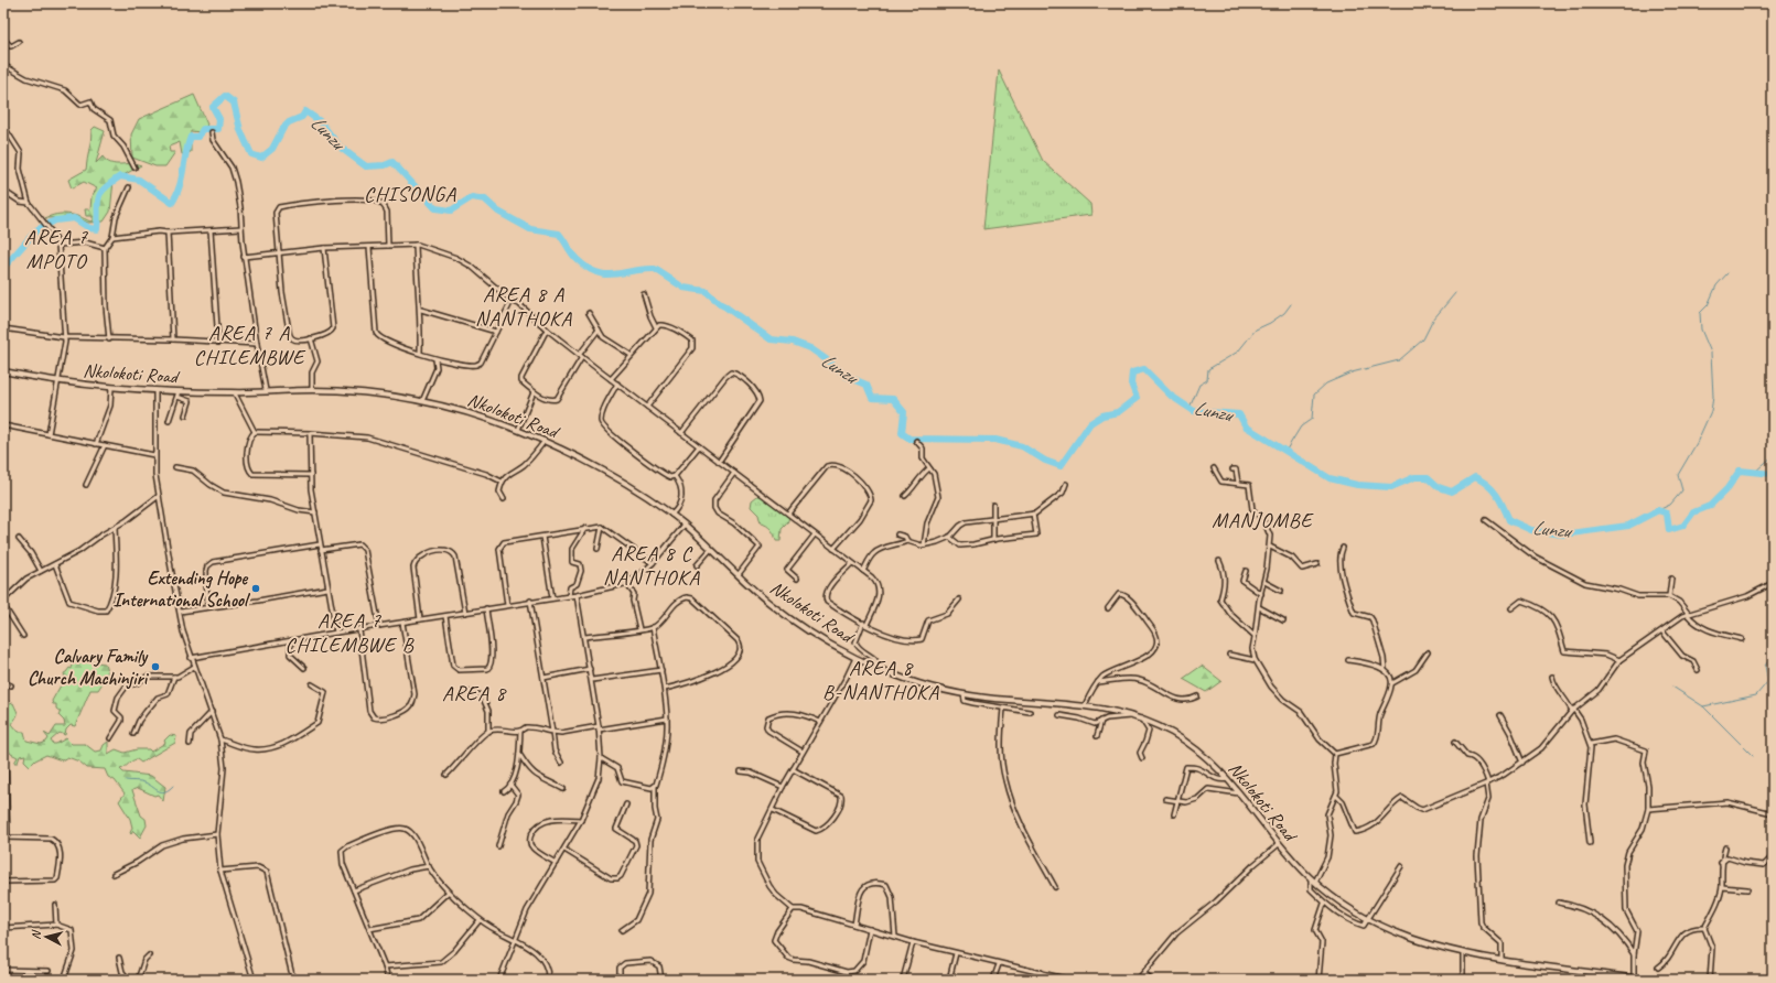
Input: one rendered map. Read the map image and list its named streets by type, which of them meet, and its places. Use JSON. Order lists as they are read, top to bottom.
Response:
{
  "streets": {
    "main road": ["Nkolokoti Road"]
  },
  "districts": [
    "CHISONGA",
    "AREA 7 MPOTO",
    "AREA 8 A NANTHOKA",
    "AREA 7 A CHILEMBWE",
    "MANJOMBE",
    "AREA 8 C NANTHOKA",
    "AREA 7 CHILEMBWE B",
    "AREA 8 B-NANTHOKA",
    "AREA 8"
  ],
  "water": ["Lunzu"],
  "places": ["Extending Hope International School", "Calvary Family Church Machinjiri"],
  "north": "left"
}
